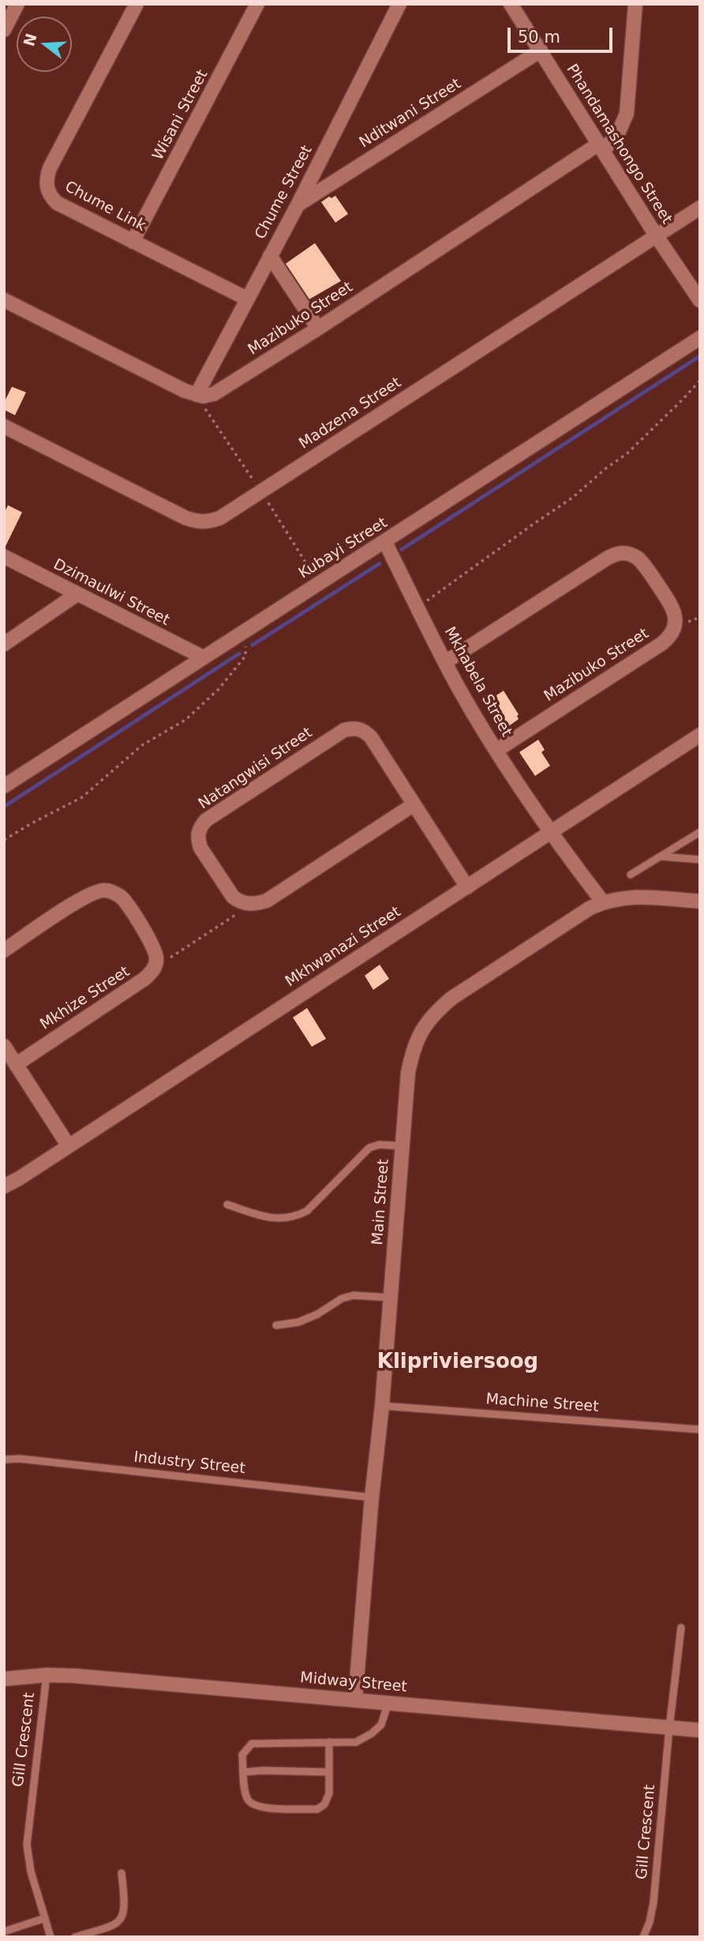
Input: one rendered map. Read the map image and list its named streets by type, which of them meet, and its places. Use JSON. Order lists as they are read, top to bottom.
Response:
{
  "streets": {
    "street": [
      "Nditwani Street",
      "Wisani Street",
      "Phandamashongo Street",
      "Chume Street",
      "Chume Link",
      "Mazibuko Street",
      "Madzena Street",
      "Kubayi Street",
      "Dzimaulwi Street",
      "Mkhabela Street",
      "Natangwisi Street",
      "Mkhwanazi Street",
      "Mkhize Street",
      "Main Street",
      "Midway Street"
    ],
    "lane": ["Machine Street", "Industry Street", "Gill Crescent"]
  },
  "crossings": [
    ["Nditwani Street", "Phandamashongo Street"],
    ["Nditwani Street", "Chume Street"],
    ["Wisani Street", "Chume Link"],
    ["Phandamashongo Street", "Mazibuko Street"],
    ["Phandamashongo Street", "Madzena Street"],
    ["Chume Street", "Chume Link"],
    ["Chume Street", "Mazibuko Street"],
    ["Mazibuko Street", "Mkhabela Street"],
    ["Kubayi Street", "Dzimaulwi Street"],
    ["Kubayi Street", "Mkhabela Street"],
    ["Mkhabela Street", "Mkhwanazi Street"],
    ["Mkhabela Street", "Main Street"],
    ["Natangwisi Street", "Mkhwanazi Street"],
    ["Main Street", "Machine Street"],
    ["Main Street", "Industry Street"],
    ["Main Street", "Midway Street"],
    ["Midway Street", "Gill Crescent"]
  ],
  "districts": ["Klipriviersoog"],
  "scale_bar": "50 m",
  "north": "left"
}
